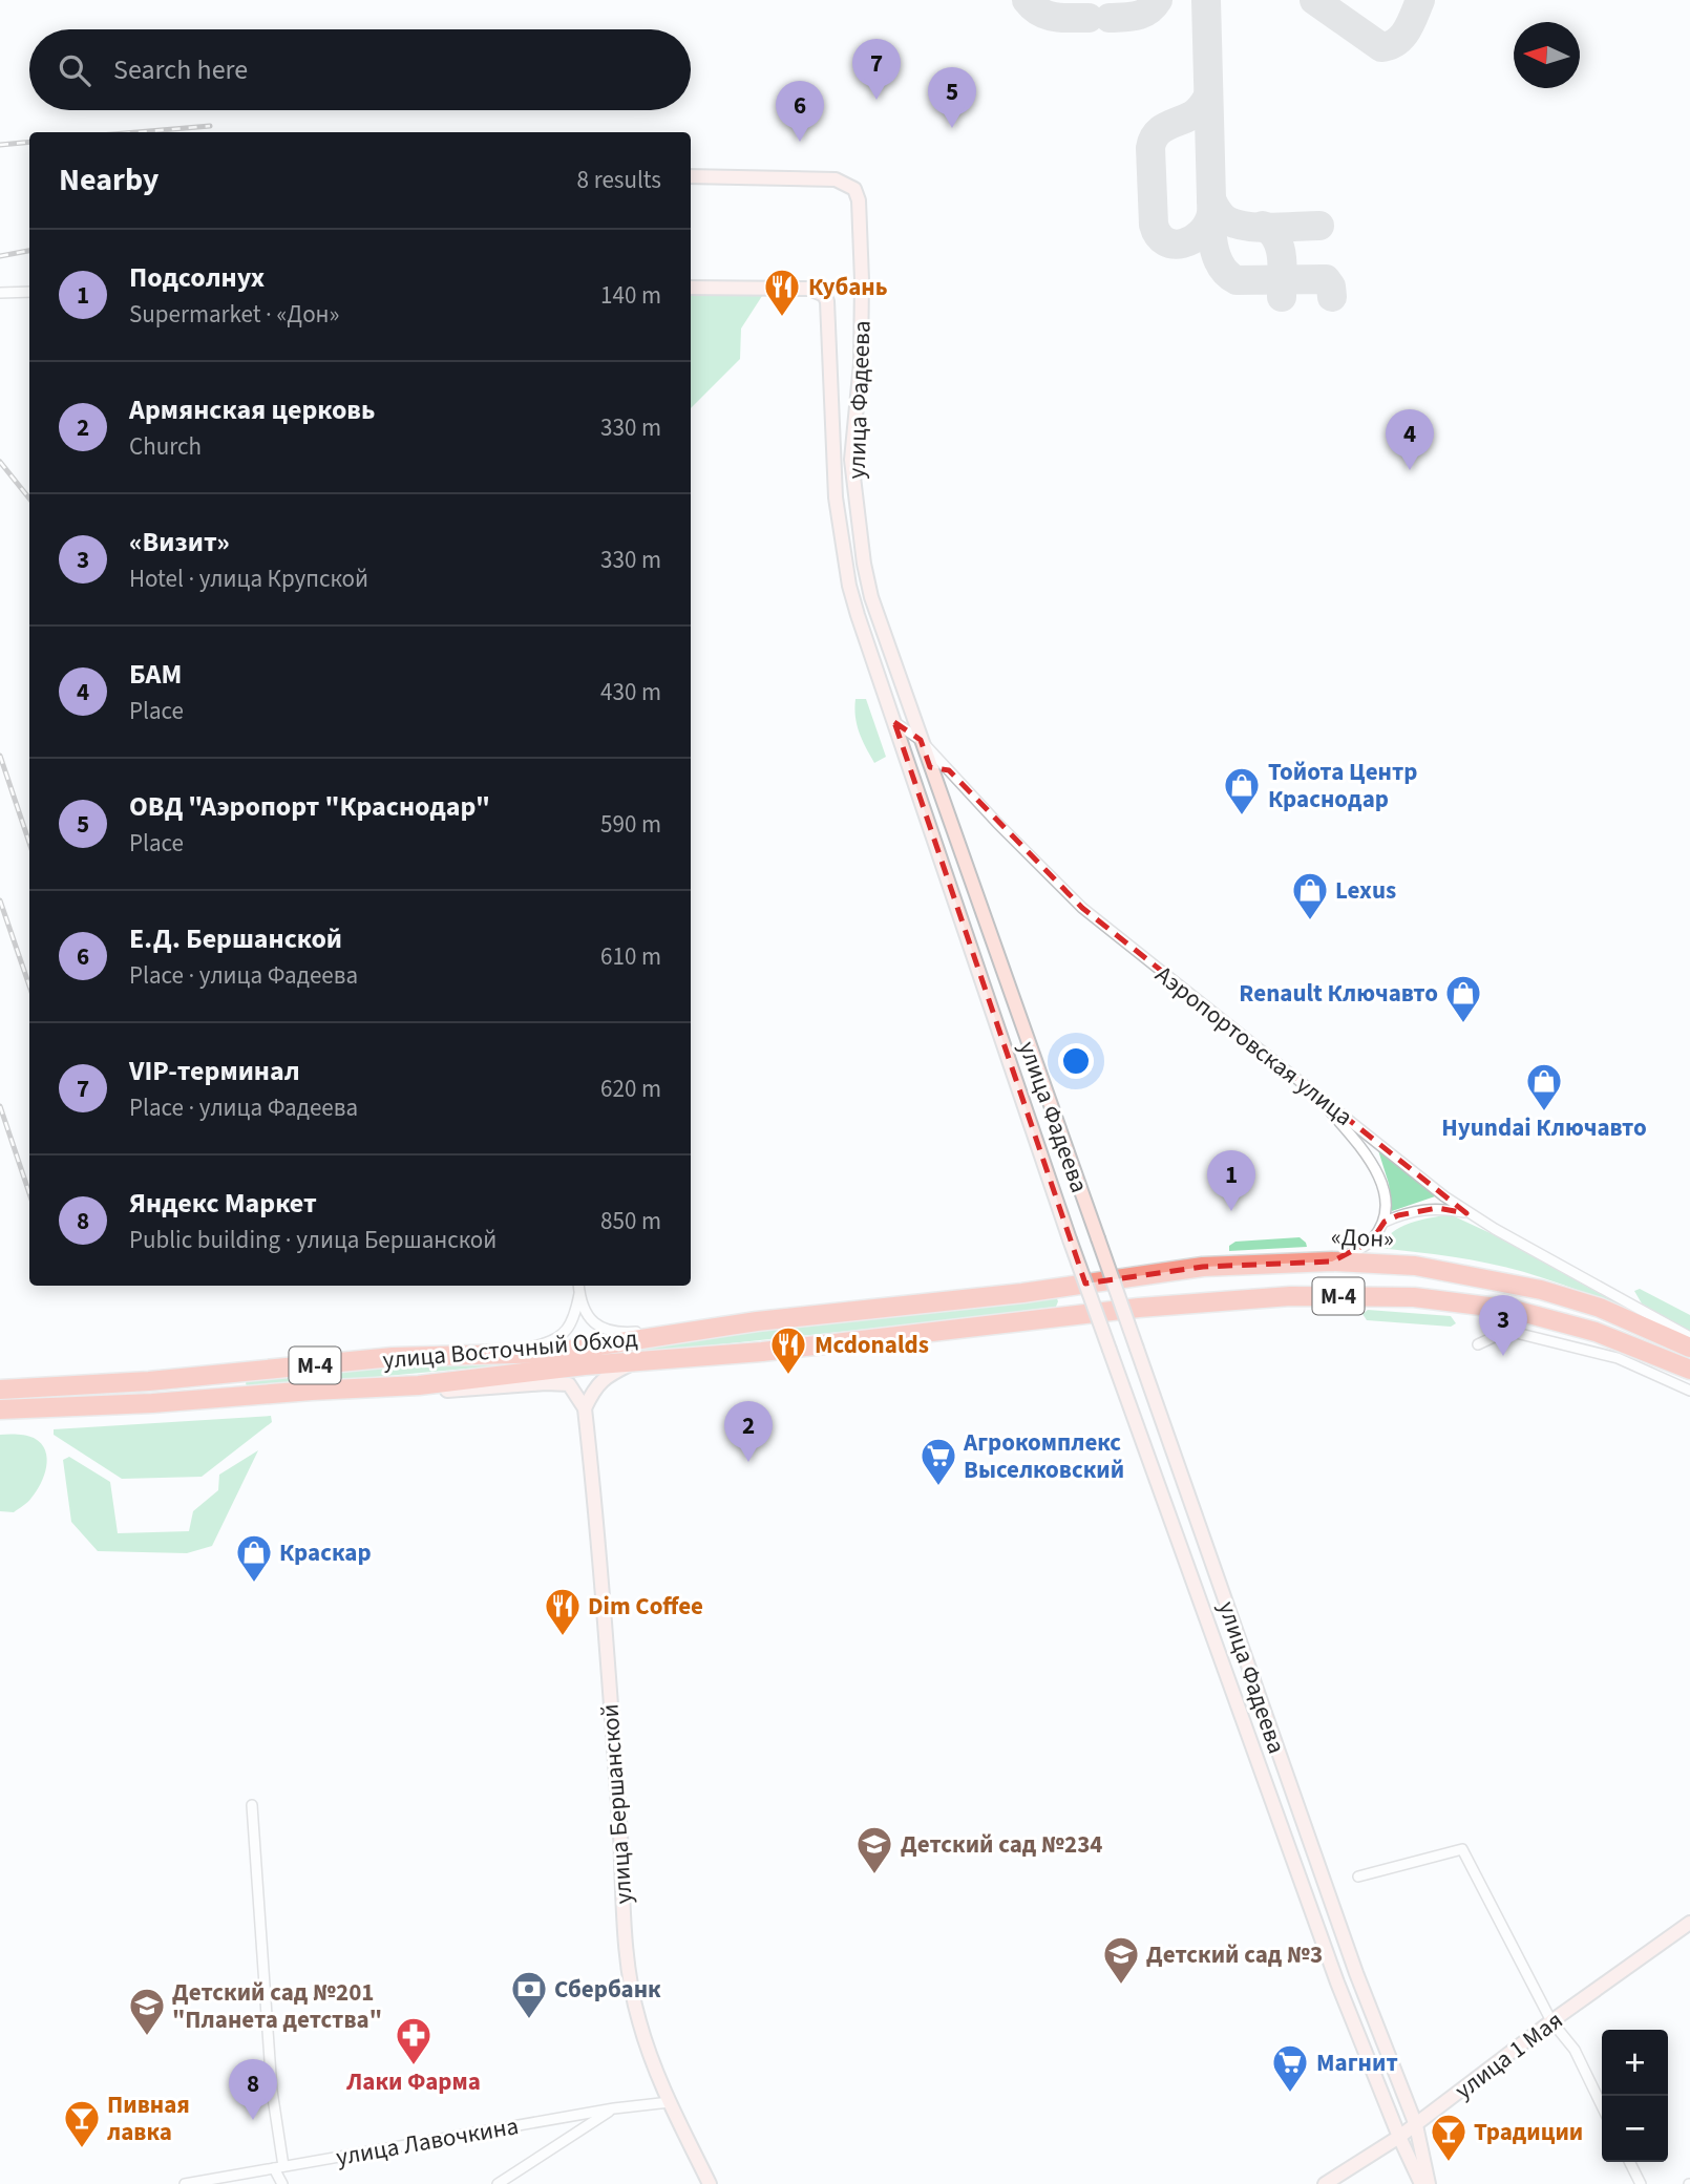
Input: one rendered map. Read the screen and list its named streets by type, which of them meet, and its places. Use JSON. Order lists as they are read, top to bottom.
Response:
{
  "streets": {
    "highway": ["«Дон»", "М-4", "улица Восточный Обход"],
    "main road": ["улица Фадеева", "улица Бершанской", "улица 1 Мая"],
    "street": ["Аэропортовская улица", "улица Лавочкина"]
  },
  "crossings": [
    ["улица Фадеева", "Аэропортовская улица"],
    ["улица Фадеева", "улица 1 Мая"],
    ["«Дон»", "улица Восточный Обход"],
    ["улица Бершанской", "улица Лавочкина"]
  ],
  "places": {
    "restaurant": ["Кубань", "Mcdonalds", "Dim Coffee"],
    "shop": [
      "Тойота Центр Краснодар",
      "Lexus",
      "Renault Ключавто",
      "Hyundai Ключавто",
      "Краскар"
    ],
    "supermarket": ["Агрокомплекс Выселковский", "Магнит"],
    "school or university": ["Детский сад №234", "Детский сад №3", "Детский сад №201 \"Планета детства\""],
    "bank": ["Сбербанк"],
    "pharmacy": ["Лаки Фарма"],
    "bar": ["Пивная лавка", "Традиции"]
  },
  "north": "left",
  "page": {
    "search": "Search here",
    "pins": [
      "7",
      "5",
      "6",
      "4",
      "1",
      "3",
      "2",
      "8"
    ],
    "heading": ["Nearby", "8 results"],
    "list": [
      {
        "mark": "1",
        "name": "Подсолнух",
        "note": "Supermarket · «Дон»",
        "value": "140 m"
      },
      {
        "mark": "2",
        "name": "Армянская церковь",
        "note": "Church",
        "value": "330 m"
      },
      {
        "mark": "3",
        "name": "«Визит»",
        "note": "Hotel · улица Крупской",
        "value": "330 m"
      },
      {
        "mark": "4",
        "name": "БАМ",
        "note": "Place",
        "value": "430 m"
      },
      {
        "mark": "5",
        "name": "ОВД \"Аэропорт \"Краснодар\"",
        "note": "Place",
        "value": "590 m"
      },
      {
        "mark": "6",
        "name": "Е.Д. Бершанской",
        "note": "Place · улица Фадеева",
        "value": "610 m"
      },
      {
        "mark": "7",
        "name": "VIP-терминал",
        "note": "Place · улица Фадеева",
        "value": "620 m"
      },
      {
        "mark": "8",
        "name": "Яндекс Маркет",
        "note": "Public building · улица Бершанской",
        "value": "850 m"
      }
    ],
    "map_buttons": ["+", "−"]
  }
}
